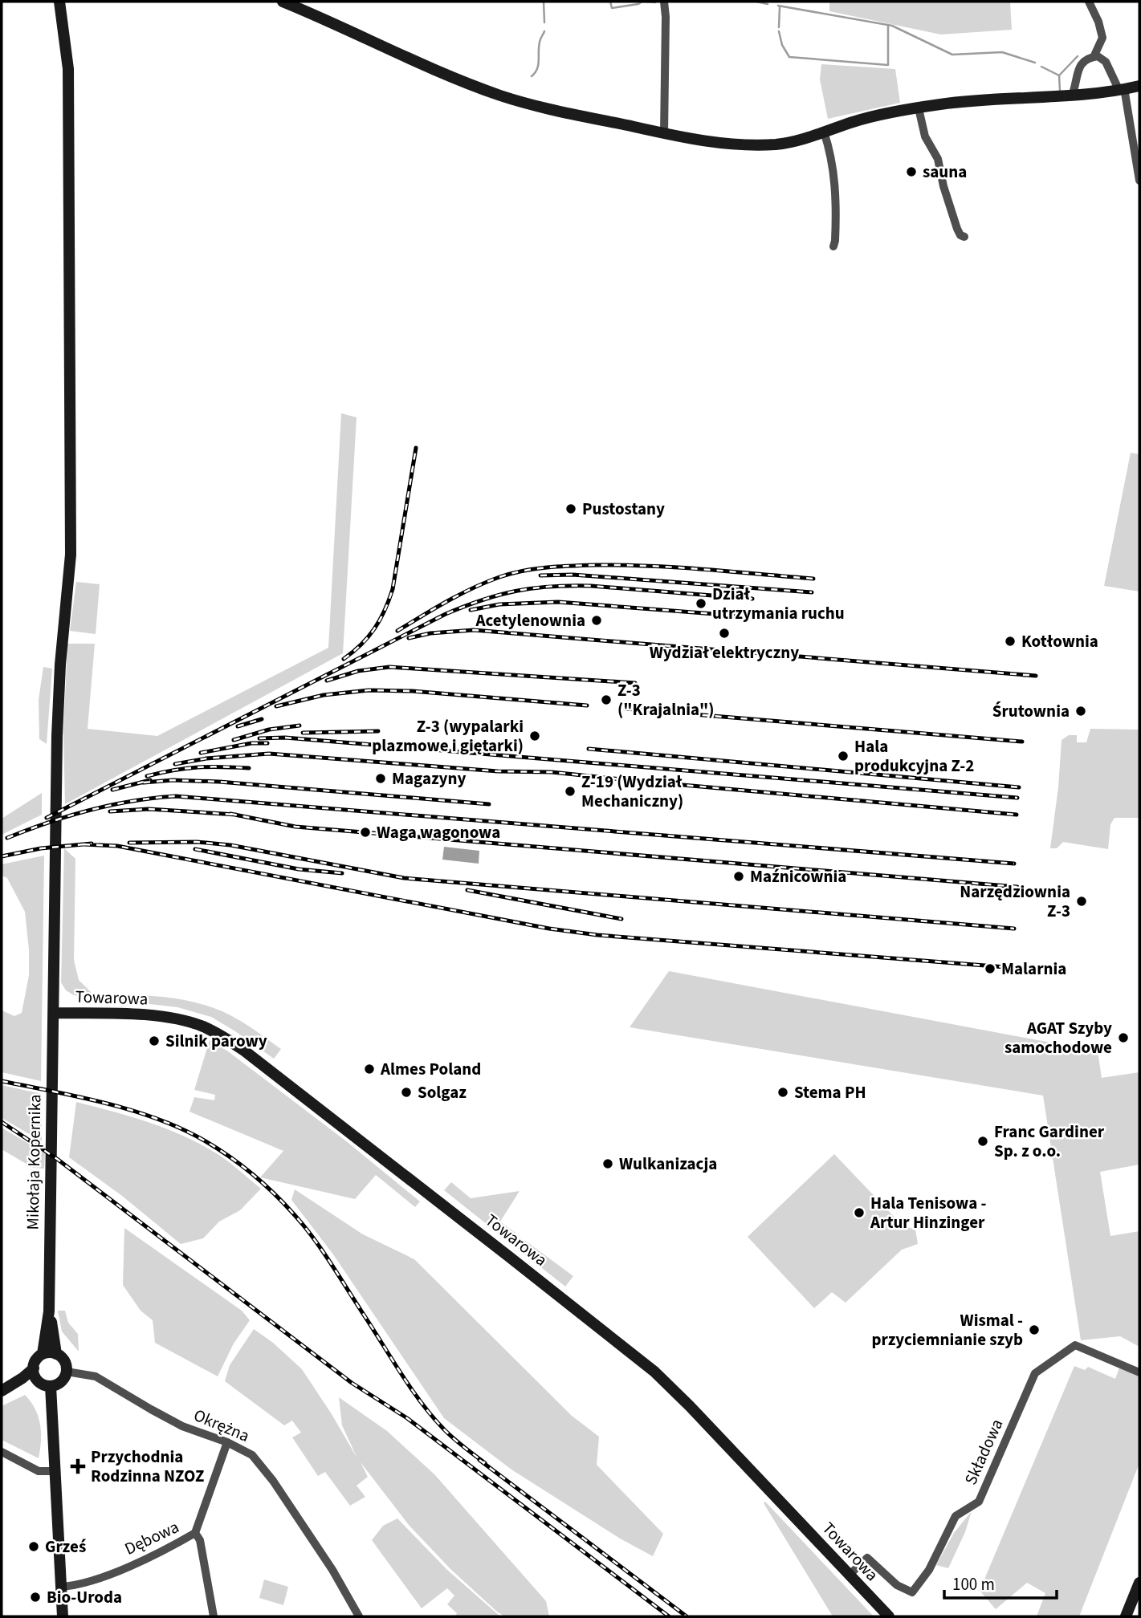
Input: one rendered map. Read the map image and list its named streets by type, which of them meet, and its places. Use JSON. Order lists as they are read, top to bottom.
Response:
{
  "streets": {
    "street": [
      "Towarowa",
      "Mikołaja Kopernika",
      "Okrężna",
      "Składowa",
      "Dębowa"
    ]
  },
  "crossings": [
    ["Towarowa", "Mikołaja Kopernika"],
    ["Towarowa", "Składowa"],
    ["Mikołaja Kopernika", "Okrężna"],
    ["Okrężna", "Dębowa"]
  ],
  "places": {
    "other": [
      "sauna",
      "Pustostany",
      "Dział utrzymania ruchu",
      "Acetylenownia",
      "Wydział elektryczny",
      "Kotłownia",
      "Z-3 (\"Krajalnia\")",
      "Śrutownia",
      "Z-3 (wypalarki plazmowe i giętarki)",
      "Hala produkcyjna Z-2",
      "Magazyny",
      "Z-19 (Wydział Mechaniczny)",
      "Waga wagonowa",
      "Maźnicownia",
      "Narzędziownia Z-3",
      "Malarnia",
      "AGAT Szyby samochodowe",
      "Silnik parowy",
      "Almes Poland",
      "Solgaz",
      "Stema PH",
      "Franc Gardiner Sp. z o.o.",
      "Wulkanizacja",
      "Hala Tenisowa - Artur Hinzinger",
      "Wismal - przyciemnianie szyb",
      "Grześ",
      "Bio-Uroda"
    ],
    "health": ["Przychodnia Rodzinna NZOZ"]
  },
  "scale_bar": "100 m"
}
